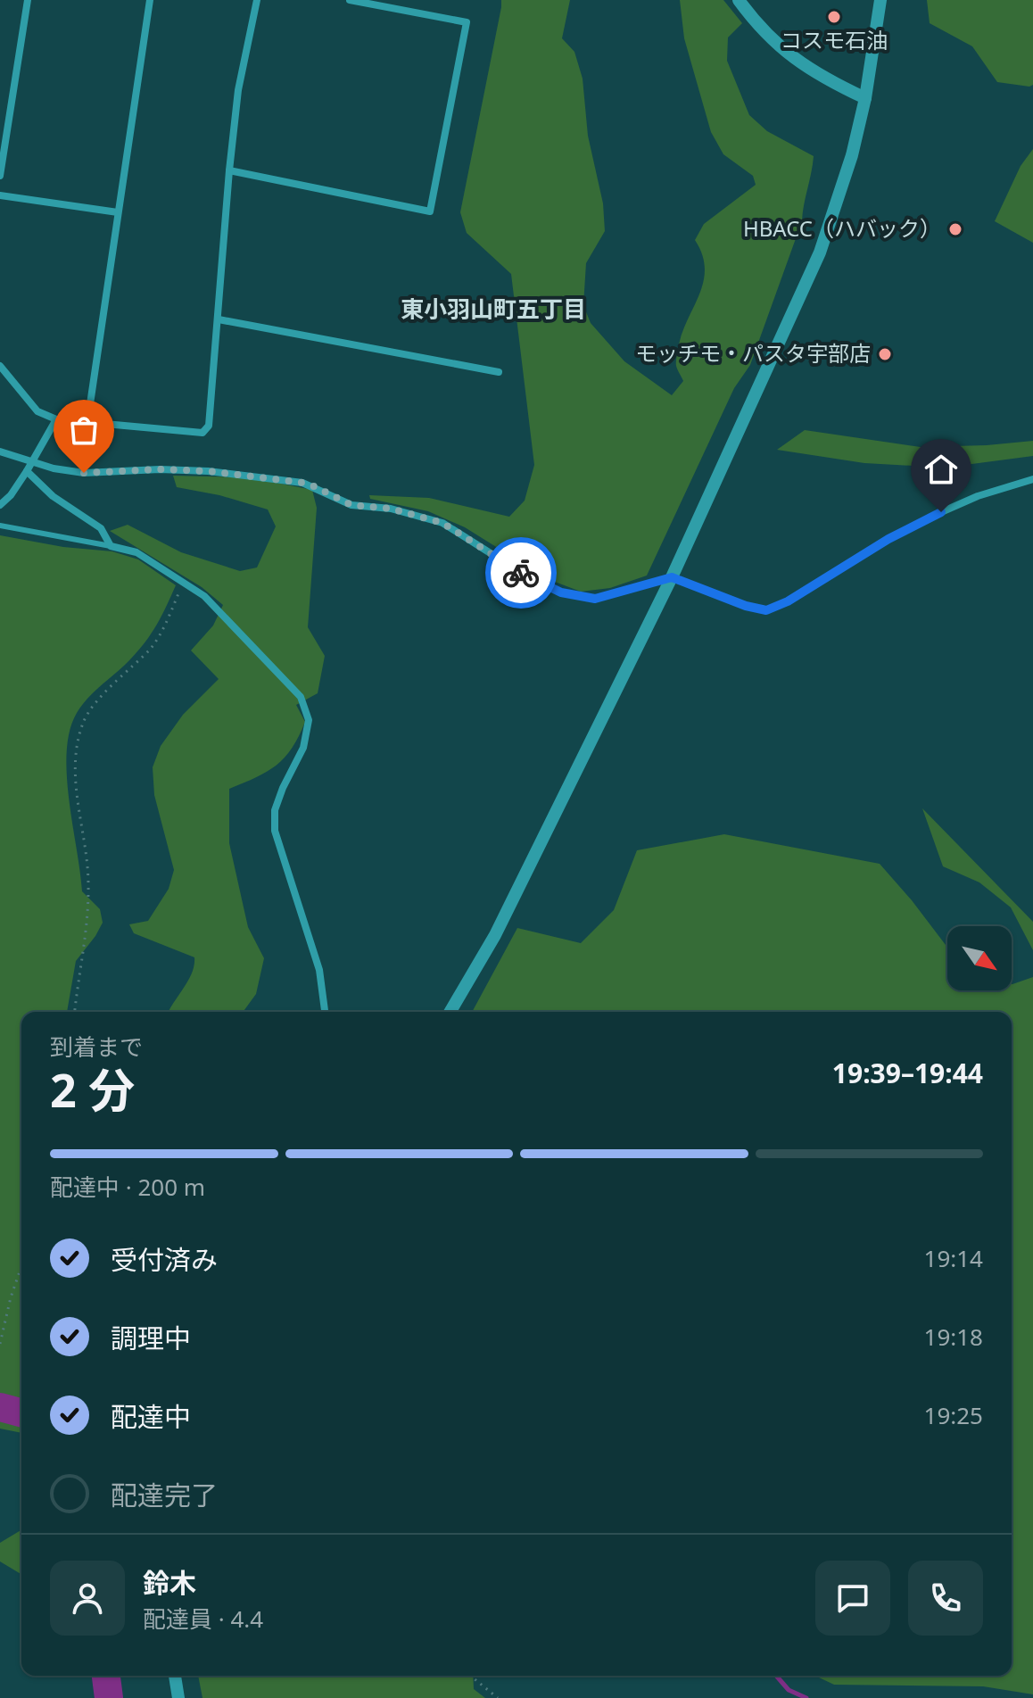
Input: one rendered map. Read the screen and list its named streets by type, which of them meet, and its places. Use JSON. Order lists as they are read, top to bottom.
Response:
{
  "districts": ["東小羽山町五丁目"],
  "places": ["コスモ石油", "HBACC（ハバック）", "モッチモ・パスタ宇部店"],
  "north": "bottom right",
  "page": {
    "heading": ["2 分", "到着まで", "19:39–19:44"],
    "panel": ["鈴木", "配達員 · 4.4"],
    "bar": "配達中 · 200 m",
    "list": [
      ["受付済み", "19:14"],
      ["調理中", "19:18"],
      ["配達中", "19:25"],
      "配達完了"
    ]
  }
}
